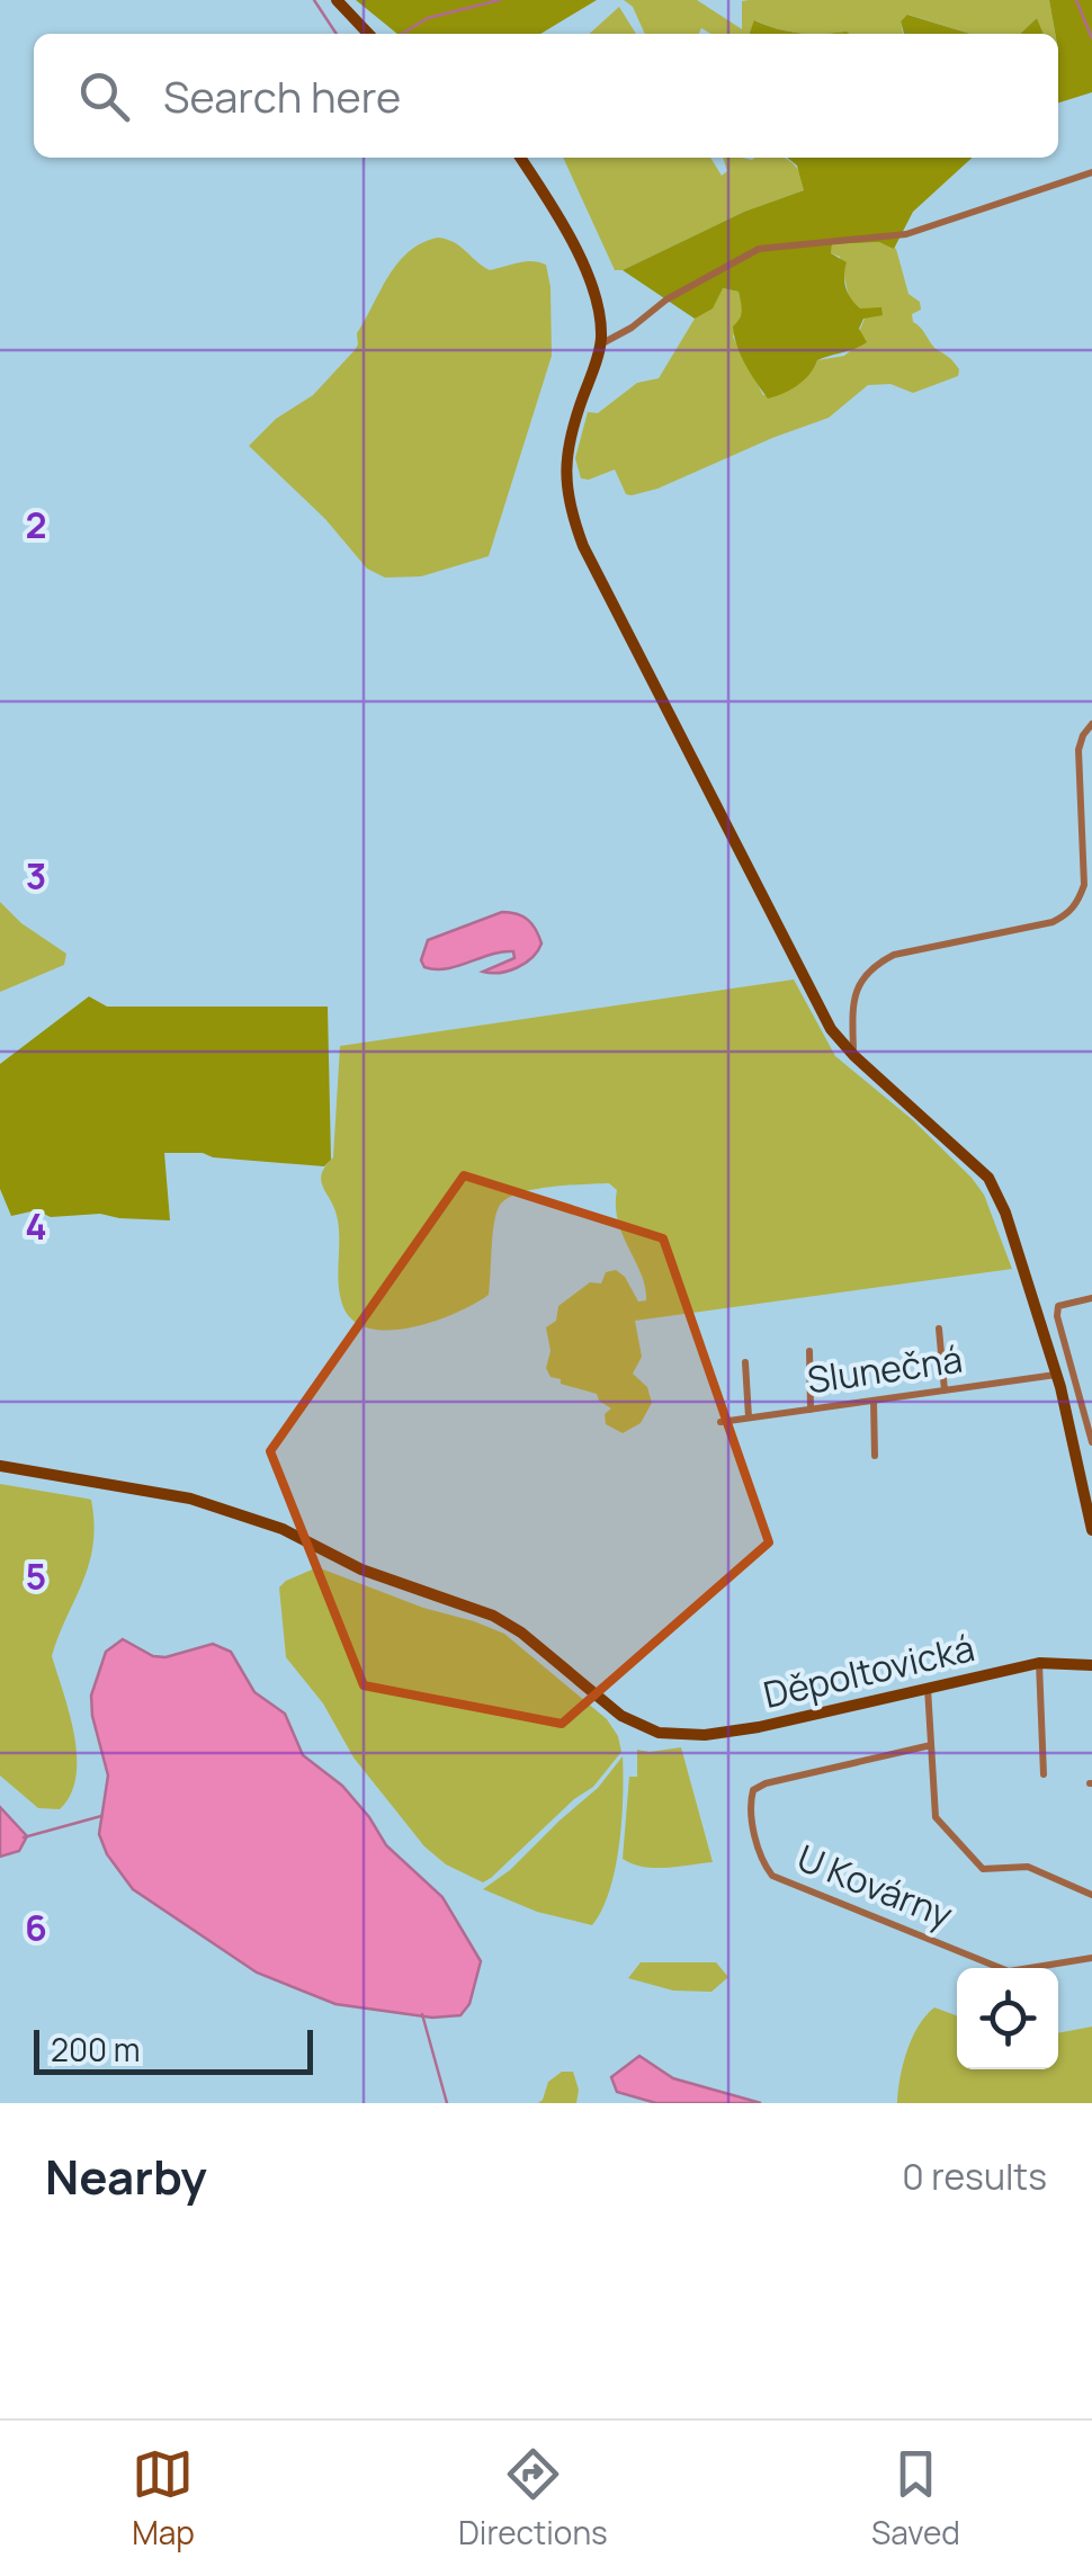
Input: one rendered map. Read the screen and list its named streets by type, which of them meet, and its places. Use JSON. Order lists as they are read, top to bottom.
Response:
{
  "streets": {
    "street": ["Slunečná", "Děpoltovická", "U Kovárny"]
  },
  "crossings": [
    ["Děpoltovická", "U Kovárny"]
  ],
  "scale_bar": "200 m",
  "page": {
    "search": "Search here",
    "scale": "200 m",
    "heading": ["Nearby", "0 results"],
    "nav": ["Map", "Directions", "Saved"]
  },
  "grid": {
    "rows": [
      "2",
      "3",
      "4",
      "5",
      "6"
    ]
  }
}
